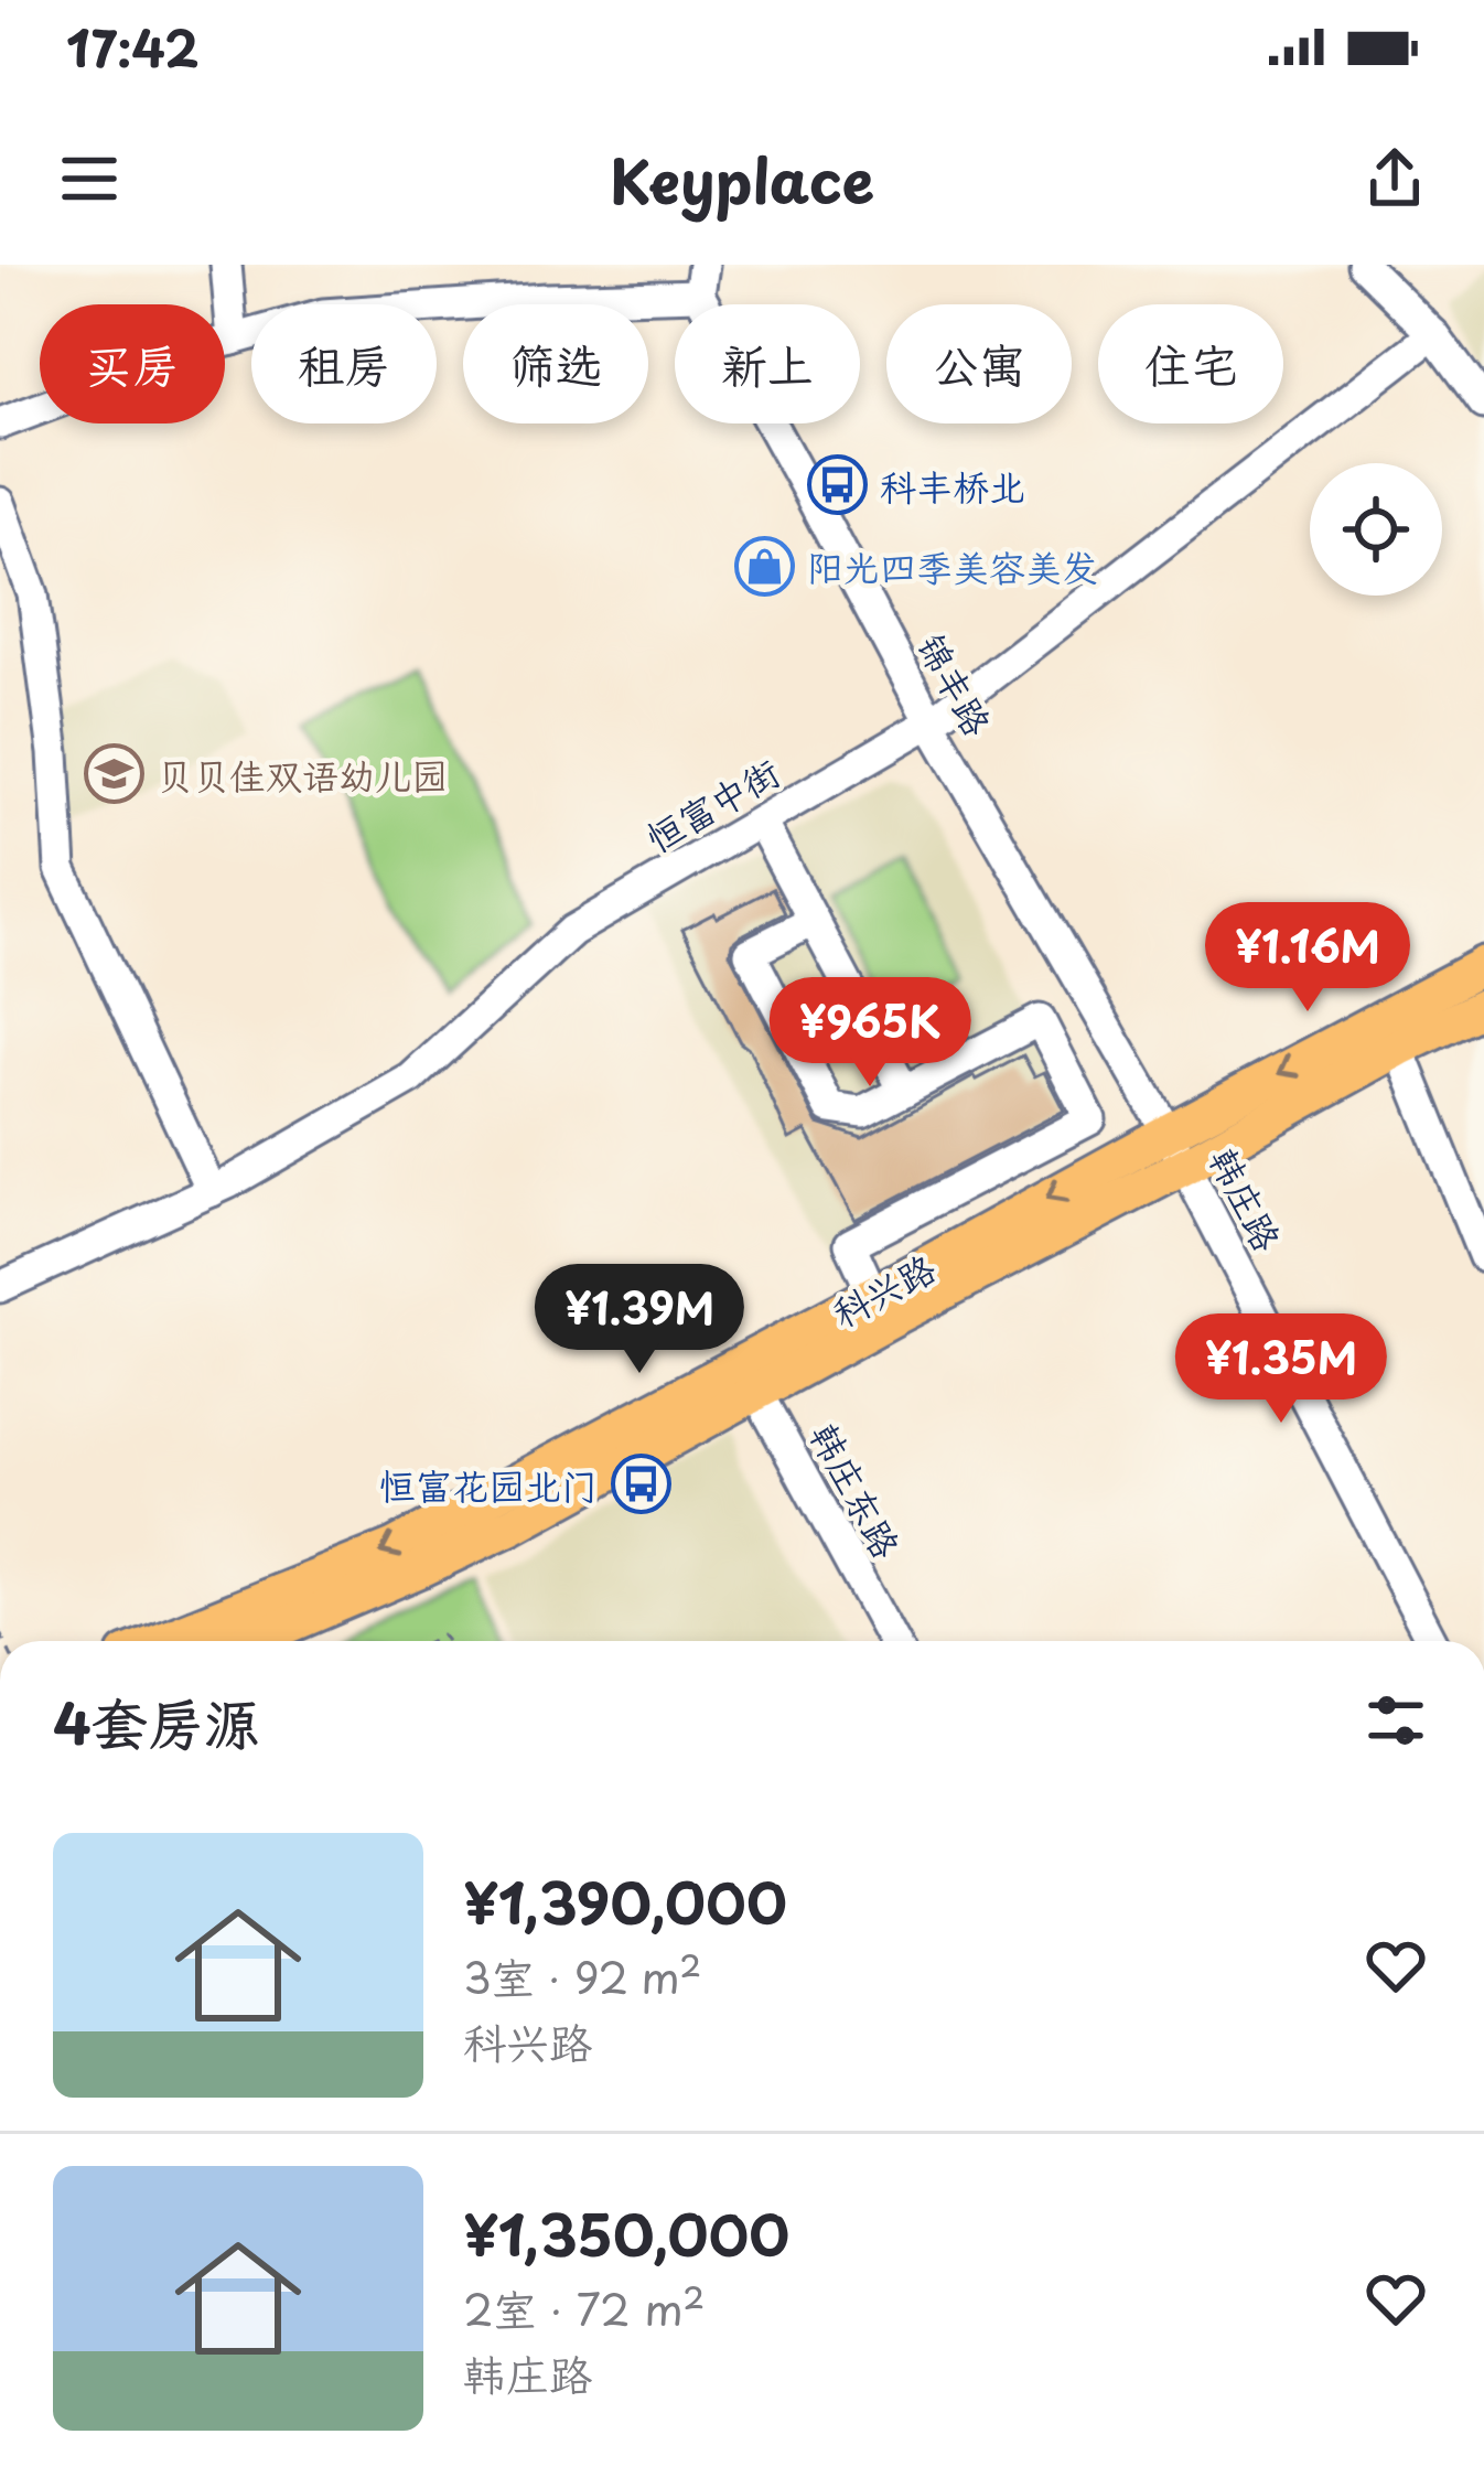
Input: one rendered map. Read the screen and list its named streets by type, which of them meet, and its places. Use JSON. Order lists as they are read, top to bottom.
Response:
{
  "streets": {
    "main road": ["科兴路"],
    "street": [
      "锦丰路",
      "恒富中街",
      "韩庄路",
      "韩庄东路"
    ]
  },
  "crossings": [
    ["锦丰路", "恒富中街"],
    ["锦丰路", "韩庄路"],
    ["锦丰路", "科兴路"],
    ["韩庄路", "科兴路"],
    ["科兴路", "韩庄东路"]
  ],
  "places": {
    "bus stop": ["科丰桥北", "恒富花园北门"],
    "shop": ["阳光四季美容美发"],
    "school or university": ["贝贝佳双语幼儿园"]
  },
  "page": {
    "status": "17:42",
    "header": "Keyplace",
    "chip": [
      "买房",
      "租房",
      "筛选",
      "新上",
      "公寓",
      "住宅"
    ],
    "price": [
      "¥1.16M",
      "¥965K",
      "¥1.39M",
      "¥1.35M"
    ],
    "heading": "4套房源",
    "list": [
      {
        "name": "¥1,390,000",
        "note": "3室 · 92 m² · 科兴路"
      },
      {
        "name": "¥1,350,000",
        "note": "2室 · 72 m² · 韩庄路"
      }
    ]
  }
}
